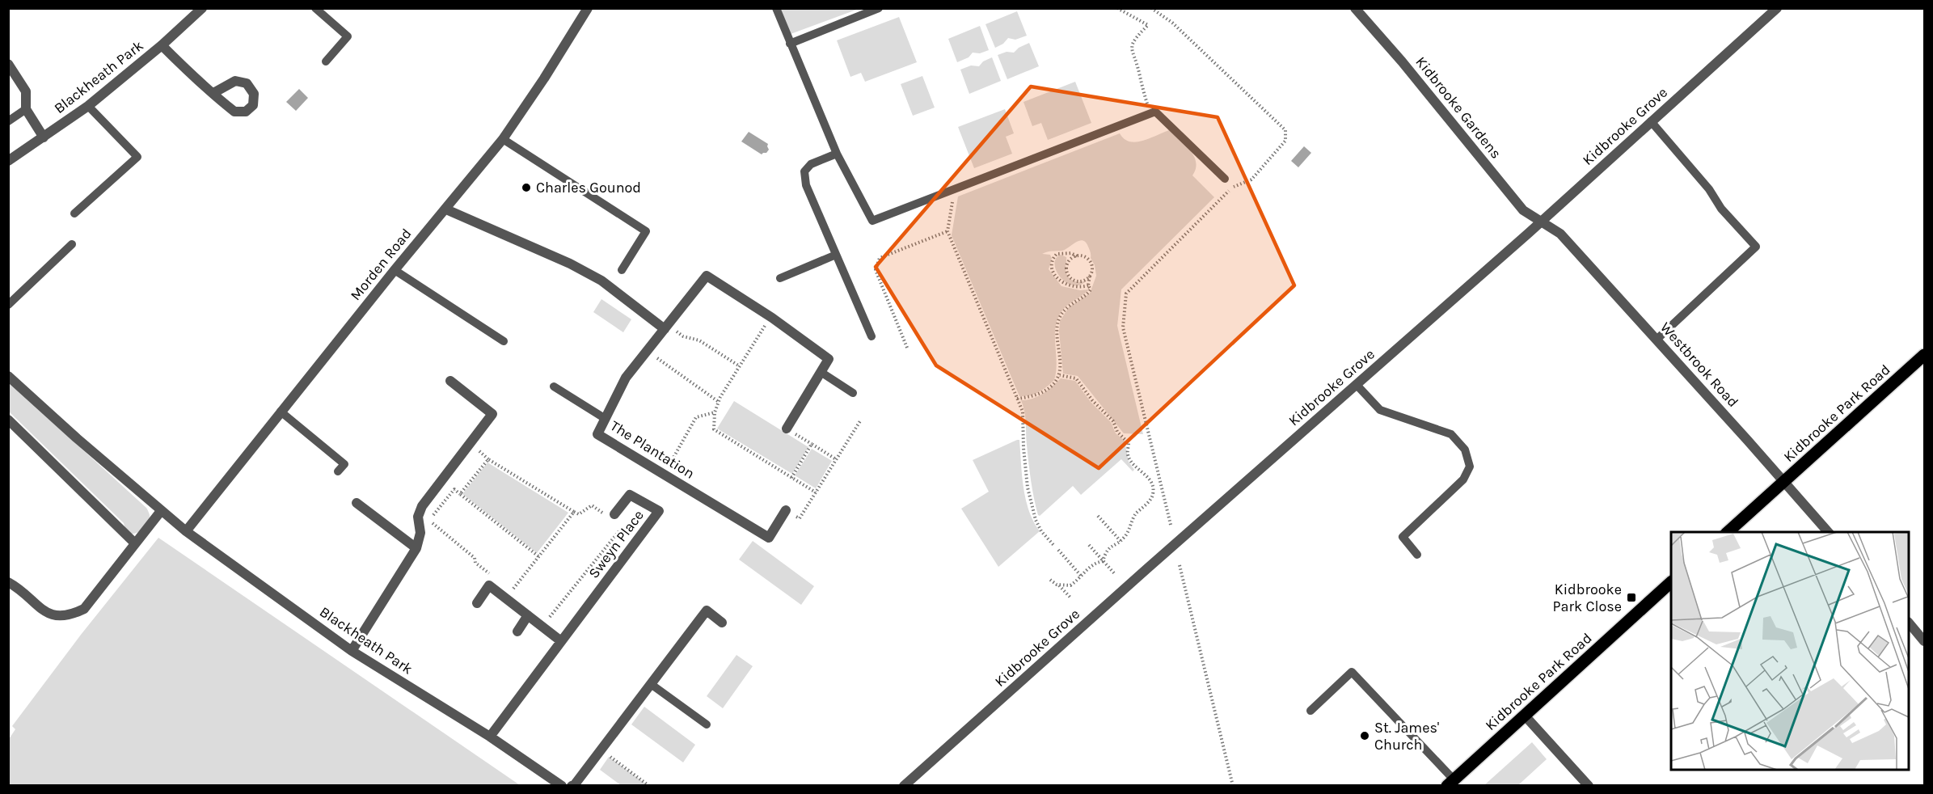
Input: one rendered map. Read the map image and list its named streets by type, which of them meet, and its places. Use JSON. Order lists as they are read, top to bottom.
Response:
{
  "streets": {
    "main road": ["Kidbrooke Park Road"],
    "street": [
      "Blackheath Park",
      "Kidbrooke Gardens",
      "Kidbrooke Grove",
      "Morden Road",
      "Westbrook Road",
      "The Plantation",
      "Sweyn Place"
    ]
  },
  "crossings": [
    ["Blackheath Park", "Morden Road"],
    ["Blackheath Park", "Sweyn Place"],
    ["Kidbrooke Gardens", "Kidbrooke Grove"],
    ["Kidbrooke Gardens", "Westbrook Road"],
    ["Kidbrooke Grove", "Westbrook Road"],
    ["Westbrook Road", "Kidbrooke Park Road"]
  ],
  "places": {
    "other": ["Charles Gounod", "St. James' Church"],
    "transit": ["Kidbrooke Park Close"]
  }
}
